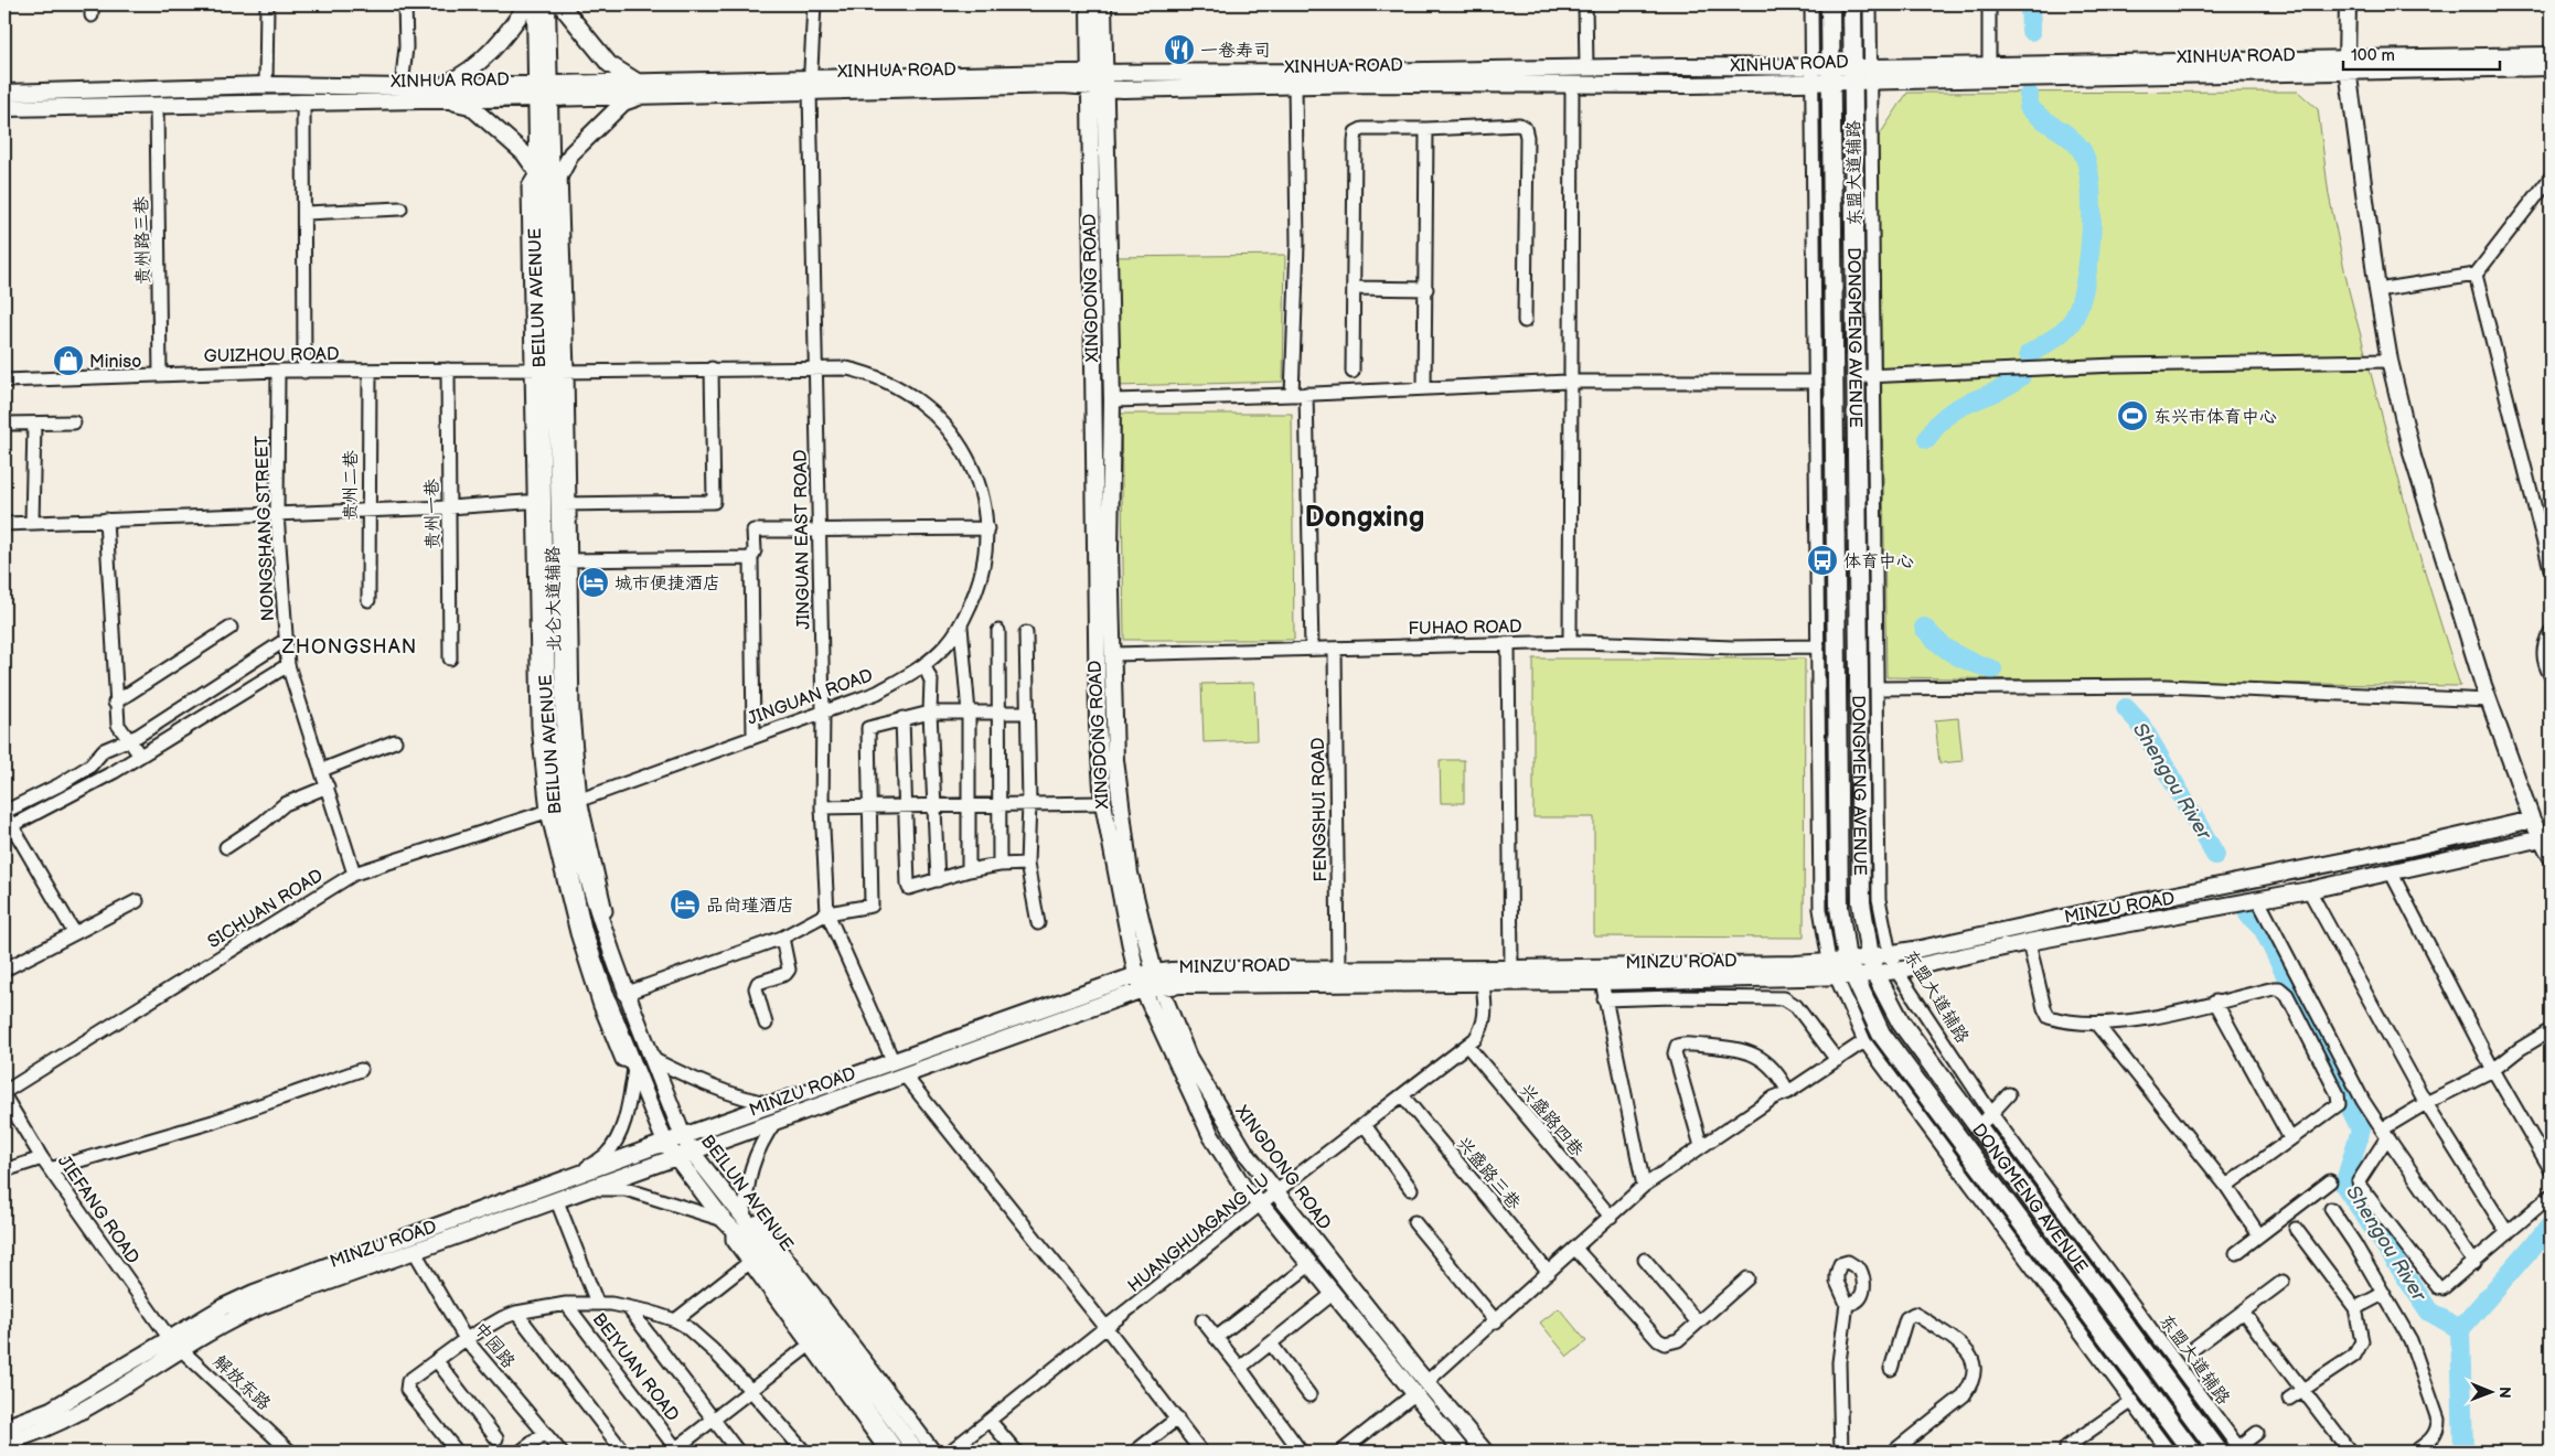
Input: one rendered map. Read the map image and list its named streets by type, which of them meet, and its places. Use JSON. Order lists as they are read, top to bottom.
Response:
{
  "streets": {
    "highway": ["DONGMENG AVENUE"],
    "main road": [
      "XINHUA ROAD",
      "XINGDONG ROAD",
      "BEILUN AVENUE",
      "MINZU ROAD"
    ],
    "street": [
      "东盟大道辅路",
      "贵州路三巷",
      "GUIZHOU ROAD",
      "贵州二巷",
      "贵州一巷",
      "NONGSHANG STREET",
      "JINGUAN EAST ROAD",
      "FUHAO ROAD",
      "JINGUAN ROAD",
      "FENGSHUI ROAD",
      "SICHUAN ROAD",
      "兴盛路四巷",
      "兴盛路三巷",
      "JIEFANG ROAD",
      "HUANGHUAGANG LU",
      "中园路",
      "BEIYUAN ROAD",
      "解放东路"
    ]
  },
  "crossings": [
    ["XINHUA ROAD", "东盟大道辅路"],
    ["XINHUA ROAD", "贵州路三巷"],
    ["XINHUA ROAD", "XINGDONG ROAD"],
    ["XINHUA ROAD", "BEILUN AVENUE"],
    ["XINHUA ROAD", "DONGMENG AVENUE"],
    ["XINHUA ROAD", "JINGUAN EAST ROAD"],
    ["东盟大道辅路", "DONGMENG AVENUE"],
    ["东盟大道辅路", "MINZU ROAD"],
    ["贵州路三巷", "GUIZHOU ROAD"],
    ["XINGDONG ROAD", "FUHAO ROAD"],
    ["XINGDONG ROAD", "MINZU ROAD"],
    ["XINGDONG ROAD", "HUANGHUAGANG LU"],
    ["BEILUN AVENUE", "GUIZHOU ROAD"],
    ["BEILUN AVENUE", "JINGUAN ROAD"],
    ["BEILUN AVENUE", "MINZU ROAD"],
    ["BEILUN AVENUE", "SICHUAN ROAD"],
    ["DONGMENG AVENUE", "MINZU ROAD"],
    ["GUIZHOU ROAD", "贵州二巷"],
    ["GUIZHOU ROAD", "贵州一巷"],
    ["GUIZHOU ROAD", "NONGSHANG STREET"],
    ["NONGSHANG STREET", "SICHUAN ROAD"],
    ["JINGUAN EAST ROAD", "JINGUAN ROAD"],
    ["JINGUAN EAST ROAD", "MINZU ROAD"],
    ["FUHAO ROAD", "FENGSHUI ROAD"],
    ["JINGUAN ROAD", "SICHUAN ROAD"],
    ["FENGSHUI ROAD", "MINZU ROAD"],
    ["MINZU ROAD", "JIEFANG ROAD"],
    ["MINZU ROAD", "HUANGHUAGANG LU"],
    ["MINZU ROAD", "中园路"],
    ["MINZU ROAD", "解放东路"],
    ["兴盛路四巷", "HUANGHUAGANG LU"],
    ["兴盛路三巷", "HUANGHUAGANG LU"],
    ["JIEFANG ROAD", "解放东路"]
  ],
  "districts": ["Dongxing", "ZHONGSHAN"],
  "water": ["Shengou River"],
  "places": {
    "restaurant": ["一卷寿司"],
    "shop": ["Miniso"],
    "sports": ["东兴市体育中心"],
    "bus stop": ["体育中心"],
    "hotel": ["城市便捷酒店", "品尚瑾酒店"]
  },
  "scale_bar": "100 m",
  "north": "right"
}
